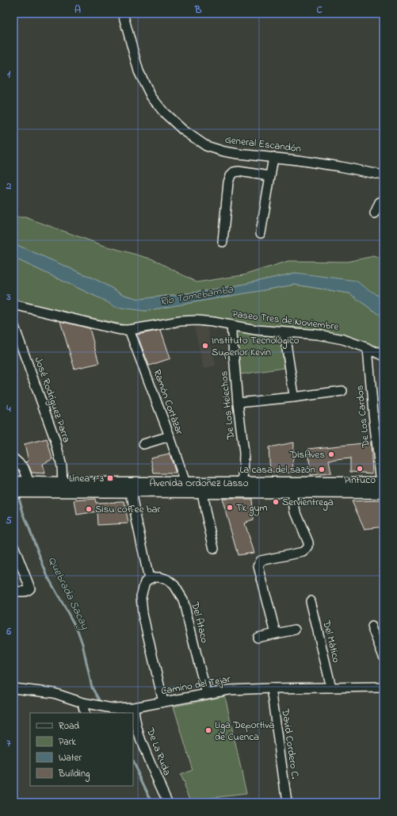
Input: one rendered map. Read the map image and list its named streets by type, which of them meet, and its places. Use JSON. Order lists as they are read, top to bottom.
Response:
{
  "streets": {
    "main road": ["Avenida Ordoñez Lasso"],
    "street": [
      "General Escandón",
      "Paseo Tres de Noviembre",
      "José Rodríguez Parra",
      "Ramón Cortázar",
      "De Los Helechos",
      "De Los Cardos",
      "Del Ataco",
      "Del Mático",
      "Camino del Tejar",
      "David Cordero C.",
      "De La Ruda"
    ]
  },
  "crossings": [
    ["Paseo Tres de Noviembre", "Ramón Cortázar"],
    ["Paseo Tres de Noviembre", "De Los Helechos"],
    ["Paseo Tres de Noviembre", "De Los Cardos"],
    ["José Rodríguez Parra", "Avenida Ordoñez Lasso"],
    ["Ramón Cortázar", "Avenida Ordoñez Lasso"],
    ["De Los Helechos", "Avenida Ordoñez Lasso"],
    ["De Los Cardos", "Avenida Ordoñez Lasso"],
    ["Del Ataco", "Camino del Tejar"],
    ["Del Mático", "Camino del Tejar"],
    ["Camino del Tejar", "David Cordero C."],
    ["Camino del Tejar", "De La Ruda"]
  ],
  "water": ["Río Tomebamba", "Quebrada Sacay"],
  "places": {
    "other": [
      "Instituto Tecnológico Superior Kevin",
      "DisAves",
      "Pintuco",
      "La casa del sazón",
      "Servientrega",
      "Tk gym",
      "Sisu coffee bar",
      "Liga Deportiva de Cuenca"
    ],
    "transit": ["Línea 1-3"]
  },
  "legend": [
    "Road",
    "Park",
    "Water",
    "Building"
  ],
  "grid": {
    "columns": ["A", "B", "C"],
    "rows": [
      "1",
      "2",
      "3",
      "4",
      "5",
      "6",
      "7"
    ]
  }
}
